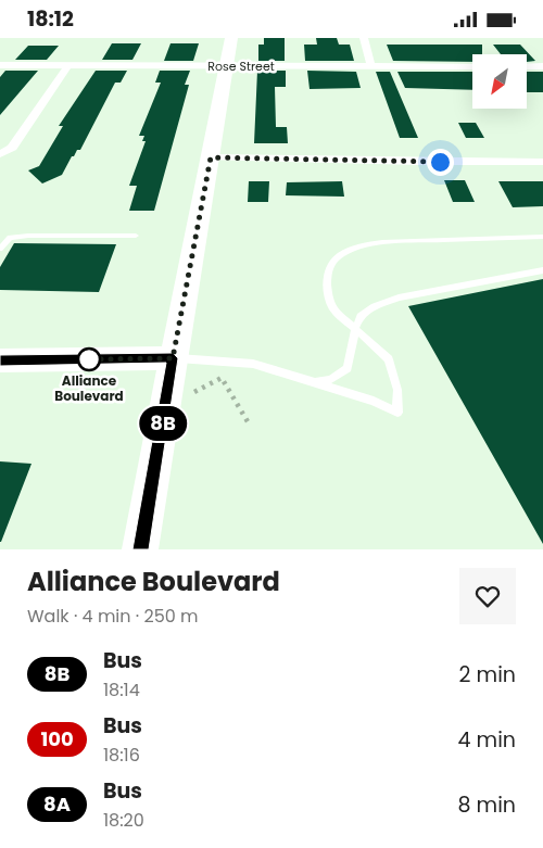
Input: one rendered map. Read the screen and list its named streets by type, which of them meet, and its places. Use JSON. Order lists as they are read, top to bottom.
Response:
{
  "streets": {
    "street": ["Rose Street"]
  },
  "places": ["Alliance Boulevard"],
  "lines": ["bus line 8B"],
  "north": "bottom left",
  "page": {
    "status": "18:12",
    "on_map": "8B",
    "heading": ["Alliance Boulevard", "Walk · 4 min · 250 m"],
    "list": [
      {
        "mark": "8B",
        "name": "Bus",
        "note": "18:14",
        "value": "2 min"
      },
      {
        "mark": "100",
        "name": "Bus",
        "note": "18:16",
        "value": "4 min"
      },
      {
        "mark": "8A",
        "name": "Bus",
        "note": "18:20",
        "value": "8 min"
      }
    ]
  }
}
